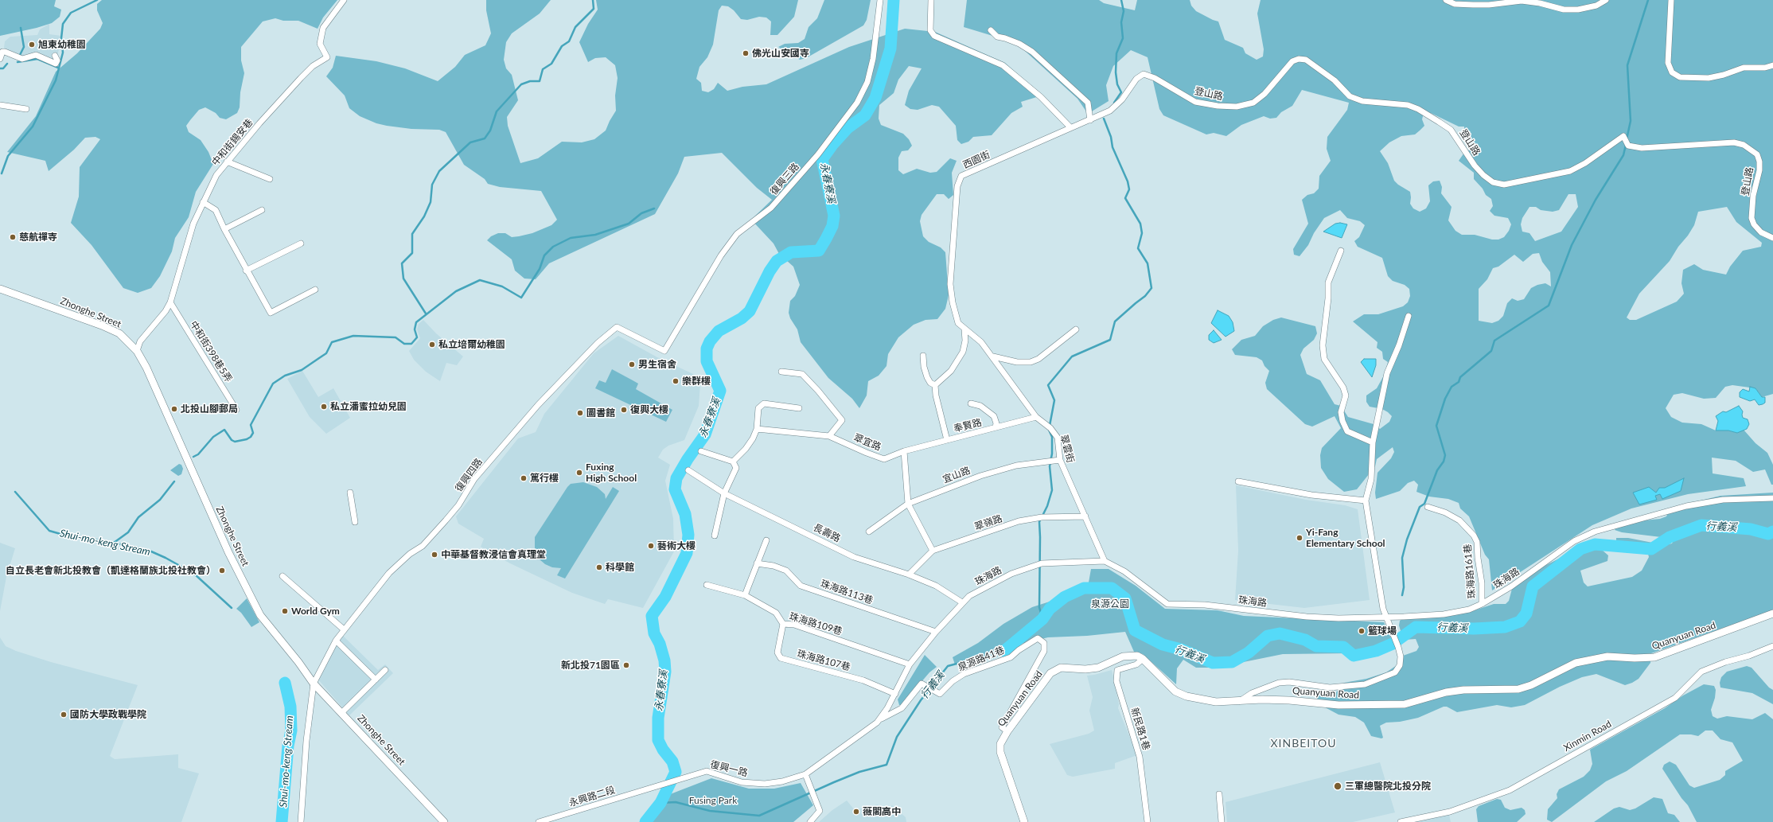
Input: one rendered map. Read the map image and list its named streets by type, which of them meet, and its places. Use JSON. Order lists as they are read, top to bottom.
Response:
{
  "streets": {
    "street": [
      "登山路",
      "中和街錫安巷",
      "西園街",
      "復興三路",
      "Zhonghe Street",
      "中和街398巷5弄",
      "奉賢路",
      "翠宜路",
      "翠雲街",
      "復興四路",
      "宜山路",
      "翠嶺路",
      "長壽路",
      "珠海路161巷",
      "珠海路",
      "珠海路113巷",
      "珠海路109巷",
      "Quanyuan Road",
      "泉源路41巷",
      "珠海路107巷",
      "新民路1巷",
      "Xinmin Road",
      "復興一路",
      "永興路二段"
    ]
  },
  "crossings": [
    ["登山路", "西園街"],
    ["中和街錫安巷", "Zhonghe Street"],
    ["中和街錫安巷", "中和街398巷5弄"],
    ["西園街", "翠雲街"],
    ["復興三路", "復興四路"],
    ["Zhonghe Street", "復興四路"],
    ["奉賢路", "翠宜路"],
    ["奉賢路", "翠雲街"],
    ["翠雲街", "宜山路"],
    ["翠雲街", "翠嶺路"],
    ["翠雲街", "珠海路"],
    ["翠嶺路", "長壽路"],
    ["長壽路", "珠海路"],
    ["珠海路161巷", "珠海路"],
    ["珠海路", "珠海路113巷"],
    ["珠海路", "珠海路109巷"],
    ["珠海路", "泉源路41巷"],
    ["珠海路", "珠海路107巷"],
    ["珠海路", "復興一路"],
    ["珠海路109巷", "珠海路107巷"],
    ["Quanyuan Road", "泉源路41巷"],
    ["Quanyuan Road", "新民路1巷"],
    ["復興一路", "永興路二段"]
  ],
  "districts": ["XINBEITOU"],
  "water": ["永春寮溪", "行義溪", "Shui-mo-keng Stream"],
  "parks": ["泉源公園", "Fusing Park"],
  "places": [
    "旭東幼稚園",
    "佛光山安國寺",
    "慈航禪寺",
    "私立培爾幼稚園",
    "男生宿舍",
    "樂群樓",
    "私立潘蜜拉幼兒園",
    "北投山腳郵局",
    "復興大樓",
    "圖書館",
    "Fuxing High School",
    "篤行樓",
    "Yi-Fang Elementary School",
    "藝術大樓",
    "中華基督教浸信會真理堂",
    "科學館",
    "自立長老會新北投教會（凱達格蘭族北投社教會）",
    "World Gym",
    "籃球場",
    "新北投71園區",
    "國防大學政戰學院",
    "三軍總醫院北投分院",
    "薇閣高中"
  ]
}
